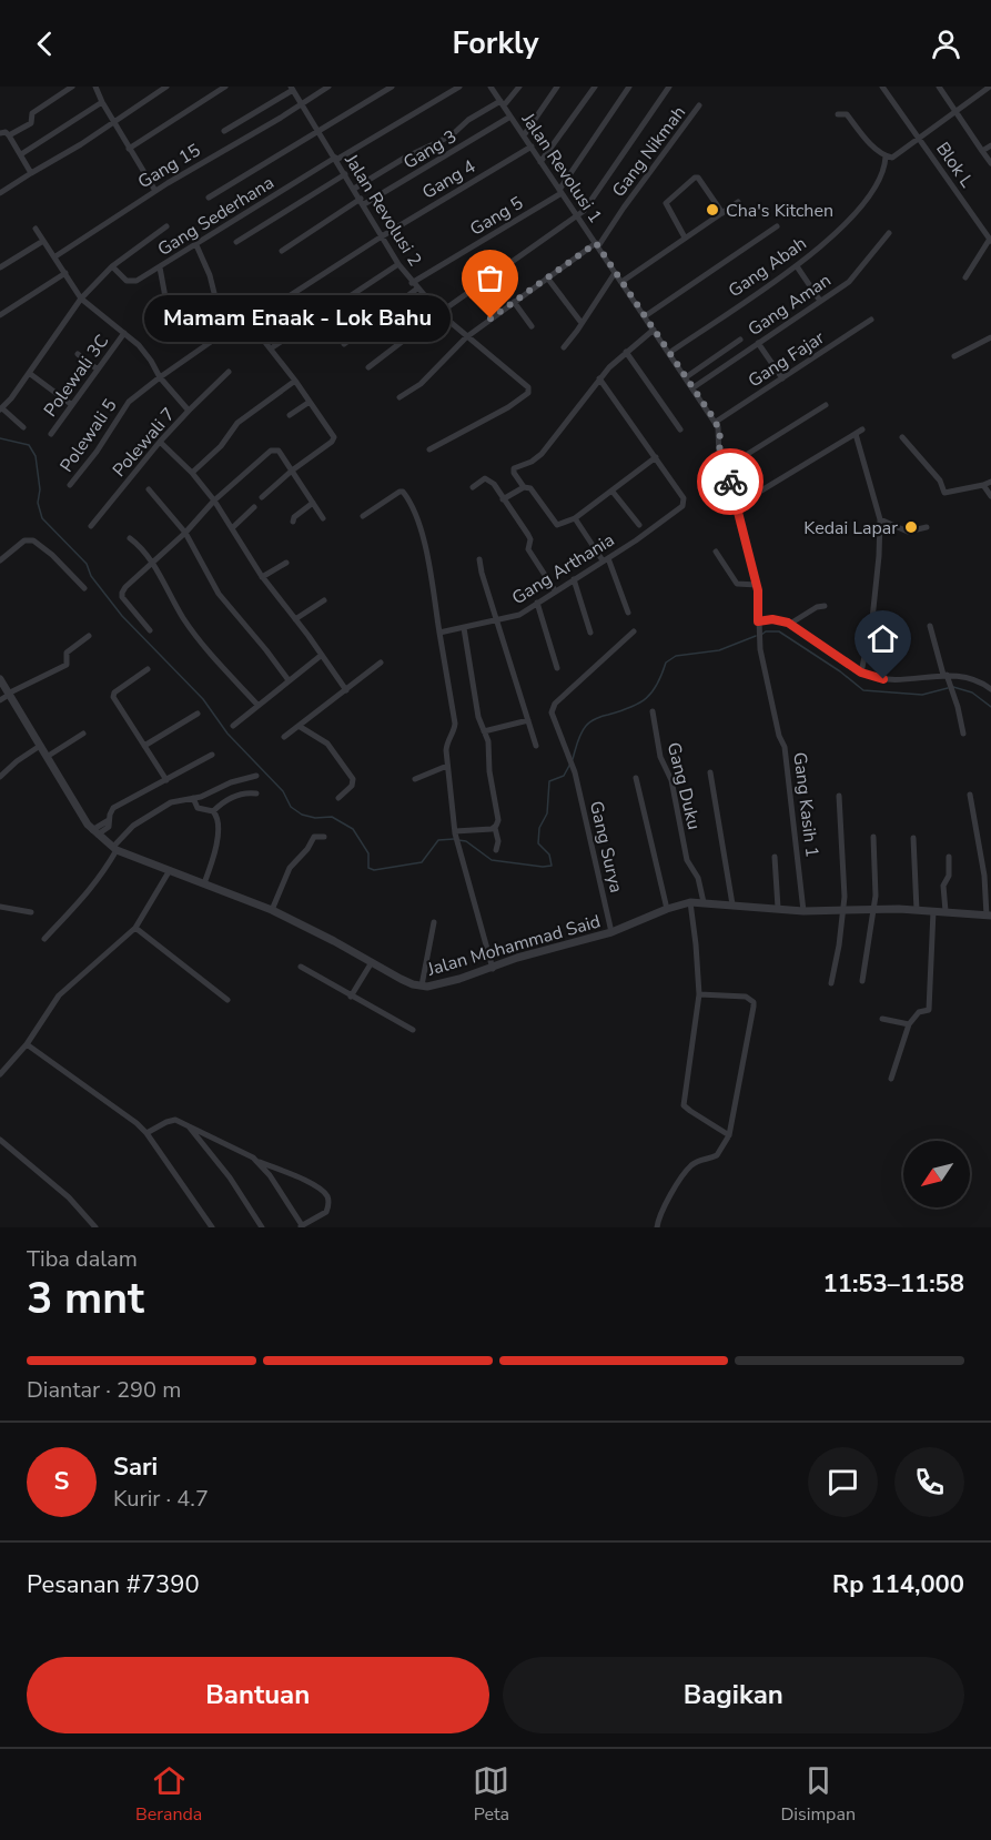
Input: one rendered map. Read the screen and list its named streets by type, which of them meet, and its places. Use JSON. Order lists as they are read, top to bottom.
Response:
{
  "streets": {
    "street": [
      "Gang 3",
      "Gang Nikmah",
      "Blok L",
      "Gang 15",
      "Jalan Revolusi 1",
      "Gang 4",
      "Jalan Revolusi 2",
      "Gang Sederhana",
      "Gang 5",
      "Gang Abah",
      "Gang Aman",
      "Gang Fajar",
      "Polewali 3C",
      "Polewali 5",
      "Polewali 7",
      "Gang Arthania",
      "Gang Duku",
      "Gang Kasih 1",
      "Gang Surya",
      "Jalan Mohammad Said"
    ]
  },
  "crossings": [
    ["Gang 3", "Jalan Revolusi 1"],
    ["Gang 3", "Jalan Revolusi 2"],
    ["Gang Nikmah", "Jalan Revolusi 1"],
    ["Gang 15", "Jalan Revolusi 2"],
    ["Gang 15", "Polewali 7"],
    ["Jalan Revolusi 1", "Gang 4"],
    ["Jalan Revolusi 1", "Gang 5"],
    ["Jalan Revolusi 1", "Gang Abah"],
    ["Jalan Revolusi 1", "Gang Aman"],
    ["Jalan Revolusi 1", "Gang Fajar"],
    ["Jalan Revolusi 1", "Gang Kasih 1"],
    ["Gang 4", "Jalan Revolusi 2"],
    ["Gang 4", "Polewali 5"],
    ["Jalan Revolusi 2", "Gang Sederhana"],
    ["Jalan Revolusi 2", "Gang 5"],
    ["Polewali 3C", "Polewali 7"],
    ["Polewali 5", "Polewali 7"],
    ["Gang Duku", "Jalan Mohammad Said"],
    ["Gang Kasih 1", "Jalan Mohammad Said"],
    ["Gang Surya", "Jalan Mohammad Said"]
  ],
  "places": ["Cha's Kitchen", "Mamam Enaak - Lok Bahu", "Kedai Lapar"],
  "north": "bottom left",
  "page": {
    "header": "Forkly",
    "bubble": "Mamam Enaak - Lok Bahu",
    "heading": ["3 mnt", "Tiba dalam", "11:53–11:58"],
    "panel": [
      "Sari",
      "Kurir · 4.7",
      "Pesanan #7390",
      "Rp 114,000"
    ],
    "bar": "Diantar · 290 m",
    "round": "S",
    "buttons": ["Bantuan", "Bagikan"],
    "tabs": ["Beranda", "Peta", "Disimpan"]
  }
}
